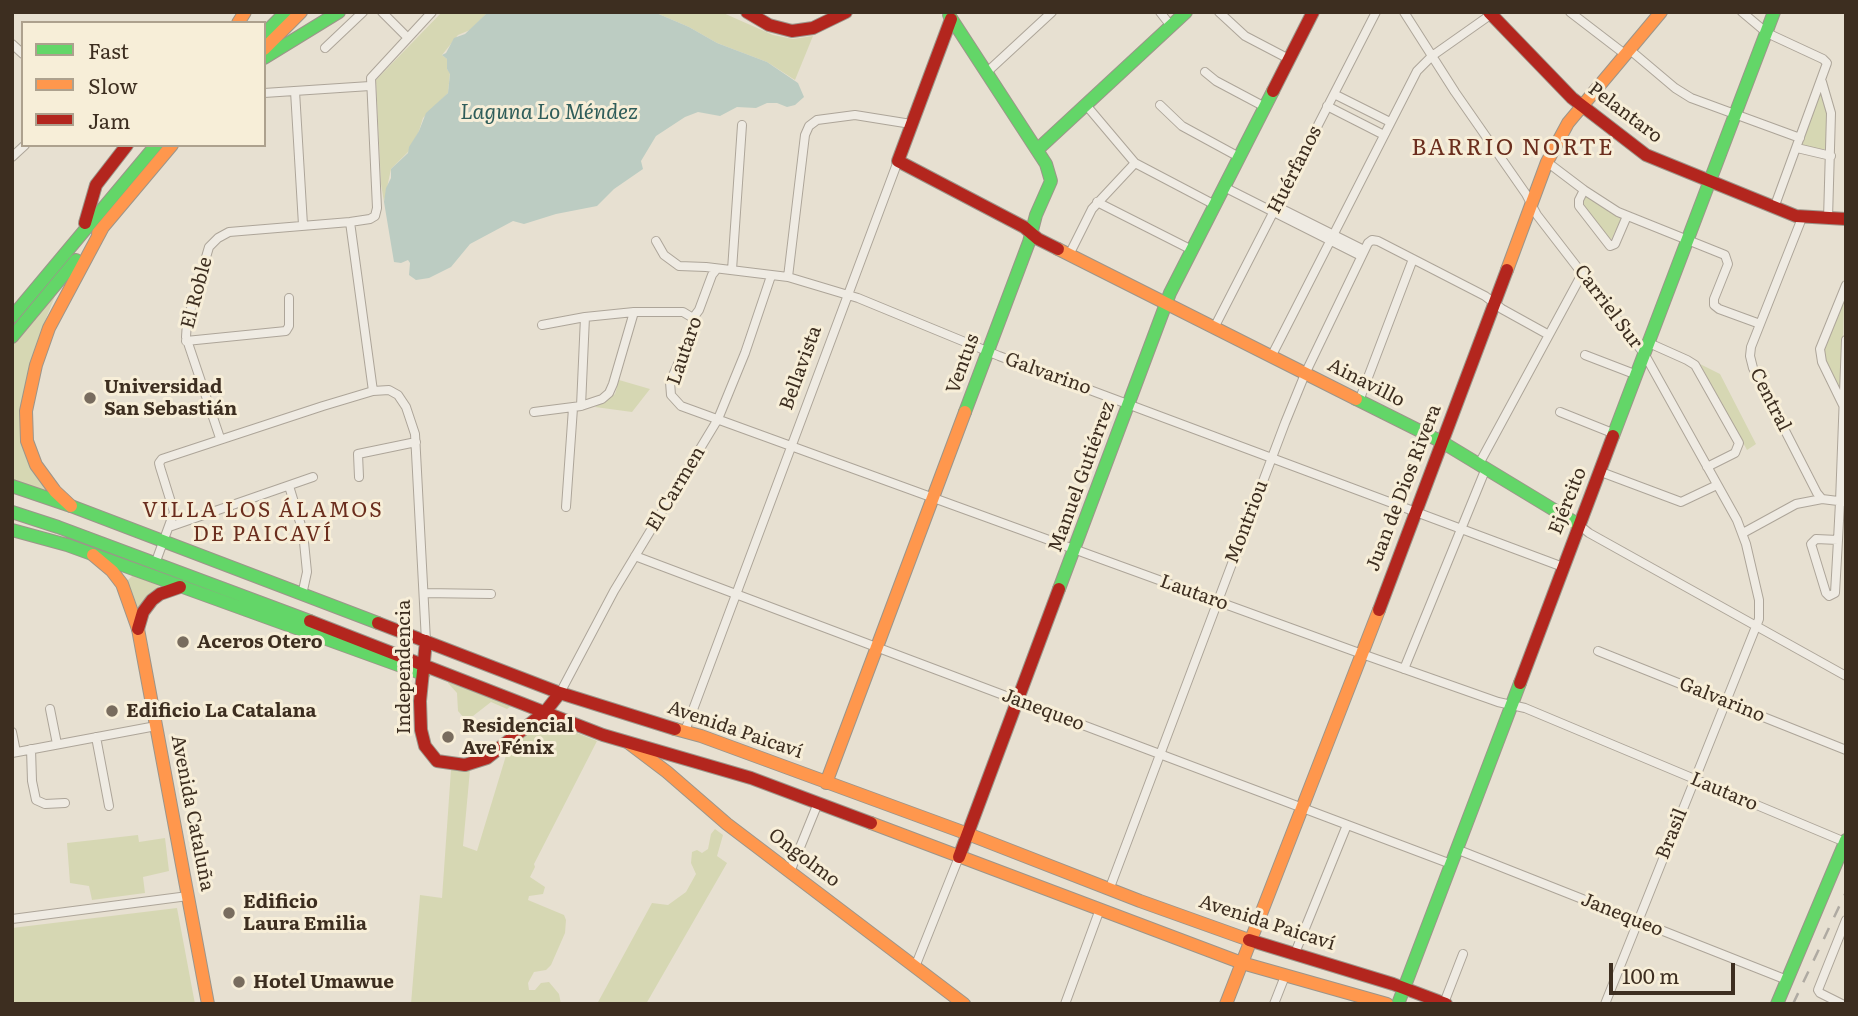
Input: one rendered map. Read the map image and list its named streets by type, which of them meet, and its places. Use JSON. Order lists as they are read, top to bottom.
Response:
{
  "streets": {
    "main road": [
      "Pelantaro",
      "Ventus",
      "Bellavista",
      "Ainavillo",
      "Manuel Gutiérrez",
      "Juan de Dios Rivera",
      "Ejército",
      "Independencia",
      "Avenida Paicaví",
      "Avenida Cataluña",
      "Ongolmo"
    ],
    "street": [
      "Huérfanos",
      "El Roble",
      "Carriel Sur",
      "Lautaro",
      "Galvarino",
      "Central",
      "El Carmen",
      "Montriou",
      "Janequeo",
      "Brasil"
    ]
  },
  "crossings": [
    ["Pelantaro", "Central"],
    ["Pelantaro", "Juan de Dios Rivera"],
    ["Pelantaro", "Ejército"],
    ["Huérfanos", "Ainavillo"],
    ["Carriel Sur", "Ainavillo"],
    ["Carriel Sur", "Juan de Dios Rivera"],
    ["Carriel Sur", "Ejército"],
    ["Carriel Sur", "Brasil"],
    ["Lautaro", "Ventus"],
    ["Lautaro", "Bellavista"],
    ["Lautaro", "Galvarino"],
    ["Lautaro", "Manuel Gutiérrez"],
    ["Lautaro", "Juan de Dios Rivera"],
    ["Lautaro", "El Carmen"],
    ["Lautaro", "Ejército"],
    ["Lautaro", "Montriou"],
    ["Lautaro", "Brasil"],
    ["Ventus", "Bellavista"],
    ["Ventus", "Galvarino"],
    ["Ventus", "Ainavillo"],
    ["Ventus", "Janequeo"],
    ["Ventus", "Avenida Paicaví"],
    ["Bellavista", "Galvarino"],
    ["Bellavista", "Ainavillo"],
    ["Bellavista", "Janequeo"],
    ["Bellavista", "Avenida Paicaví"],
    ["Galvarino", "Manuel Gutiérrez"],
    ["Galvarino", "Juan de Dios Rivera"],
    ["Galvarino", "El Carmen"],
    ["Galvarino", "Ejército"],
    ["Galvarino", "Montriou"],
    ["Galvarino", "Brasil"],
    ["Ainavillo", "Manuel Gutiérrez"],
    ["Ainavillo", "Juan de Dios Rivera"],
    ["Ainavillo", "Ejército"],
    ["Ainavillo", "Montriou"],
    ["Ainavillo", "Brasil"],
    ["Manuel Gutiérrez", "Janequeo"],
    ["Manuel Gutiérrez", "Avenida Paicaví"],
    ["Manuel Gutiérrez", "Ongolmo"],
    ["Juan de Dios Rivera", "Janequeo"],
    ["Juan de Dios Rivera", "Avenida Paicaví"],
    ["El Carmen", "Janequeo"],
    ["El Carmen", "Avenida Paicaví"],
    ["Ejército", "Janequeo"],
    ["Ejército", "Avenida Paicaví"],
    ["Montriou", "Janequeo"],
    ["Montriou", "Avenida Paicaví"],
    ["Independencia", "Avenida Paicaví"],
    ["Janequeo", "Brasil"],
    ["Avenida Paicaví", "Avenida Cataluña"],
    ["Avenida Paicaví", "Ongolmo"]
  ],
  "districts": ["BARRIO NORTE", "VILLA LOS ÁLAMOS DE PAICAVÍ"],
  "water": ["Laguna Lo Méndez"],
  "places": [
    "Universidad San Sebastián",
    "Aceros Otero",
    "Edificio La Catalana",
    "Residencial Ave Fénix",
    "Edificio Laura Emilia",
    "Hotel Umawue"
  ],
  "legend": ["Fast", "Slow", "Jam"],
  "scale_bar": "100 m"
}
